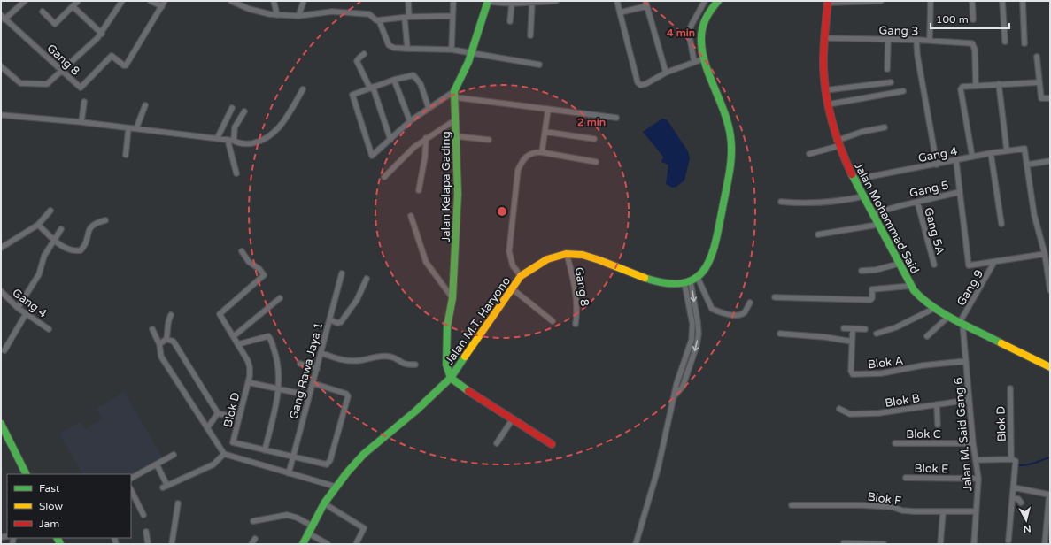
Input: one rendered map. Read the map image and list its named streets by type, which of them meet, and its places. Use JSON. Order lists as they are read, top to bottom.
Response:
{
  "streets": {
    "street": [
      "Gang 3",
      "Gang 8",
      "Gang 4",
      "Jalan Kelapa Gading",
      "Gang 5",
      "Jalan Mohammad Said",
      "Gang 5A",
      "Gang 9",
      "Jalan M.T. Haryono",
      "Blok A",
      "Gang Rawa Jaya 1",
      "Blok B",
      "Blok D",
      "Blok C",
      "Jalan M. Said Gang 6",
      "Blok E",
      "Blok F"
    ]
  },
  "crossings": [
    ["Gang 3", "Jalan Mohammad Said"],
    ["Gang 8", "Jalan M.T. Haryono"],
    ["Gang 4", "Jalan Mohammad Said"],
    ["Jalan Kelapa Gading", "Jalan M.T. Haryono"],
    ["Gang 5", "Jalan Mohammad Said"],
    ["Gang 5", "Gang 5A"],
    ["Gang 5", "Gang 9"],
    ["Jalan Mohammad Said", "Gang 9"],
    ["Jalan Mohammad Said", "Jalan M. Said Gang 6"],
    ["Gang 9", "Jalan M. Said Gang 6"],
    ["Blok A", "Jalan M. Said Gang 6"],
    ["Blok B", "Jalan M. Said Gang 6"],
    ["Blok C", "Jalan M. Said Gang 6"],
    ["Jalan M. Said Gang 6", "Blok E"],
    ["Jalan M. Said Gang 6", "Blok F"]
  ],
  "legend": ["Fast", "Slow", "Jam"],
  "scale_bar": "100 m",
  "north": "bottom",
  "rings": ["4 min", "2 min"]
}
